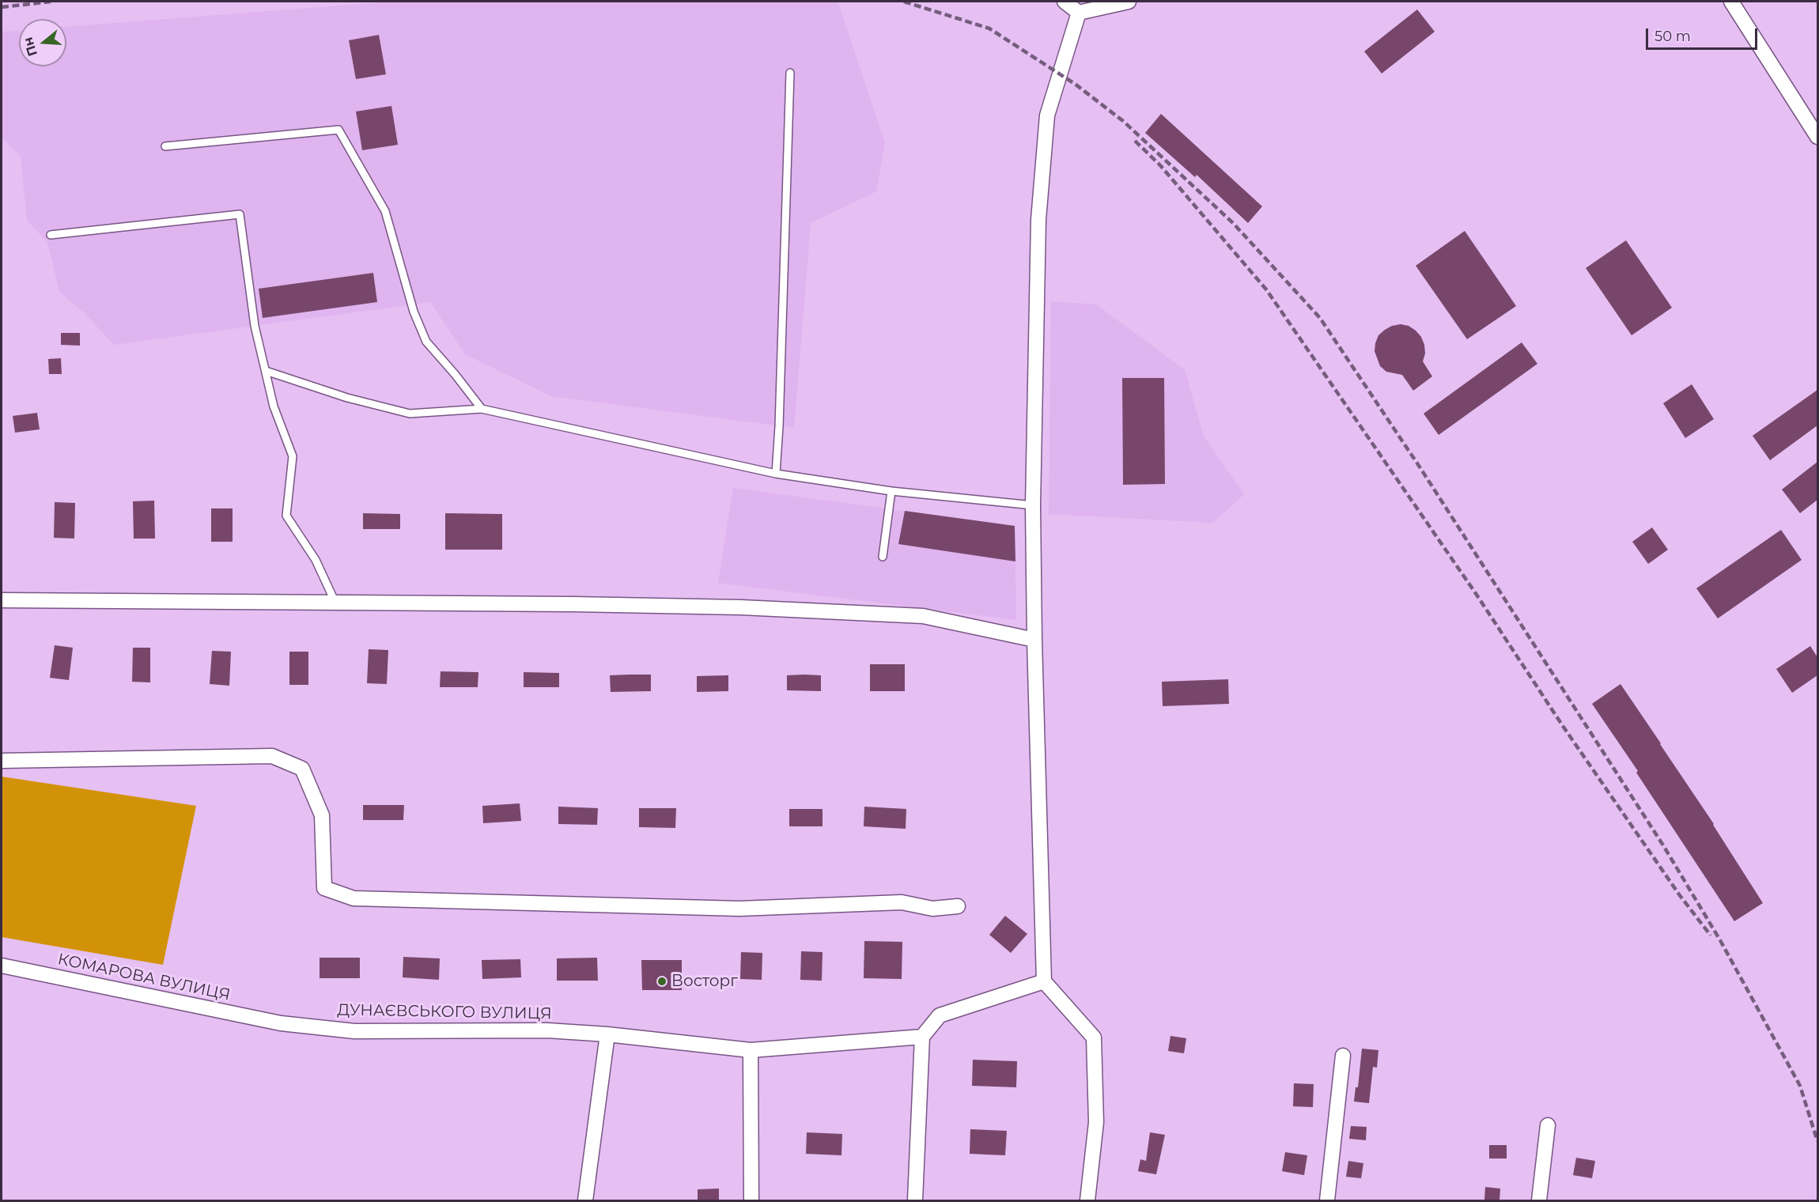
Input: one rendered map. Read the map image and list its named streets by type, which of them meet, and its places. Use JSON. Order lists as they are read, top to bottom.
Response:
{
  "streets": {
    "street": ["КОМАРОВА ВУЛИЦЯ", "ДУНАЄВСЬКОГО ВУЛИЦЯ"]
  },
  "crossings": [
    ["КОМАРОВА ВУЛИЦЯ", "ДУНАЄВСЬКОГО ВУЛИЦЯ"]
  ],
  "places": ["Восторг"],
  "scale_bar": "50 m",
  "north": "left"
}
